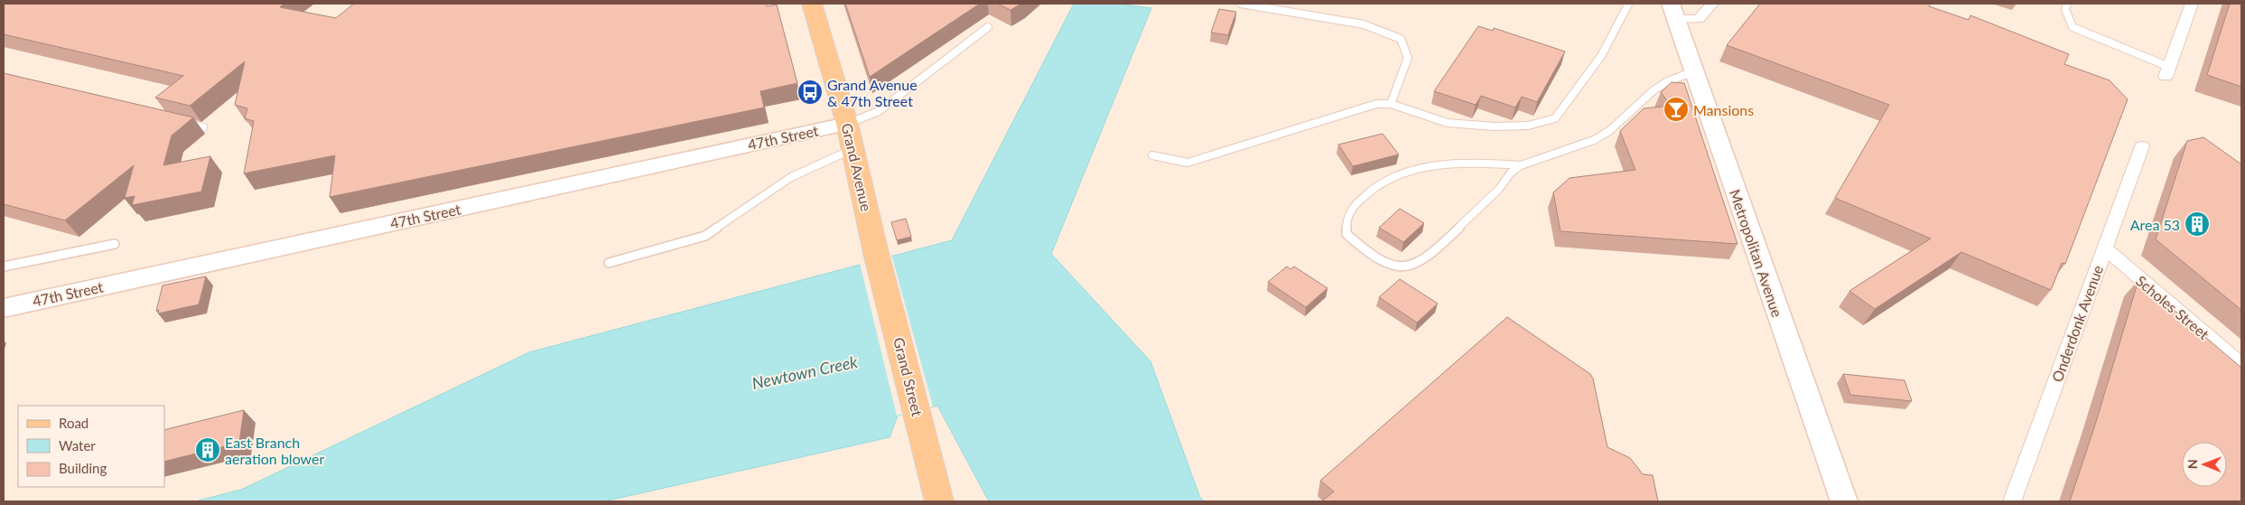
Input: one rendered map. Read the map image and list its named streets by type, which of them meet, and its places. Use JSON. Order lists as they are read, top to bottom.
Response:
{
  "streets": {
    "main road": [
      "47th Street",
      "Grand Avenue",
      "Metropolitan Avenue",
      "Grand Street"
    ],
    "street": ["Scholes Street", "Onderdonk Avenue"]
  },
  "crossings": [
    ["47th Street", "Grand Avenue"],
    ["Grand Avenue", "Grand Street"],
    ["Scholes Street", "Onderdonk Avenue"]
  ],
  "water": ["Newtown Creek"],
  "places": {
    "bus stop": ["Grand Avenue & 47th Street"],
    "bar": ["Mansions"],
    "building": ["Area 53", "East Branch aeration blower"]
  },
  "legend": ["Road", "Water", "Building"],
  "north": "left"
}
